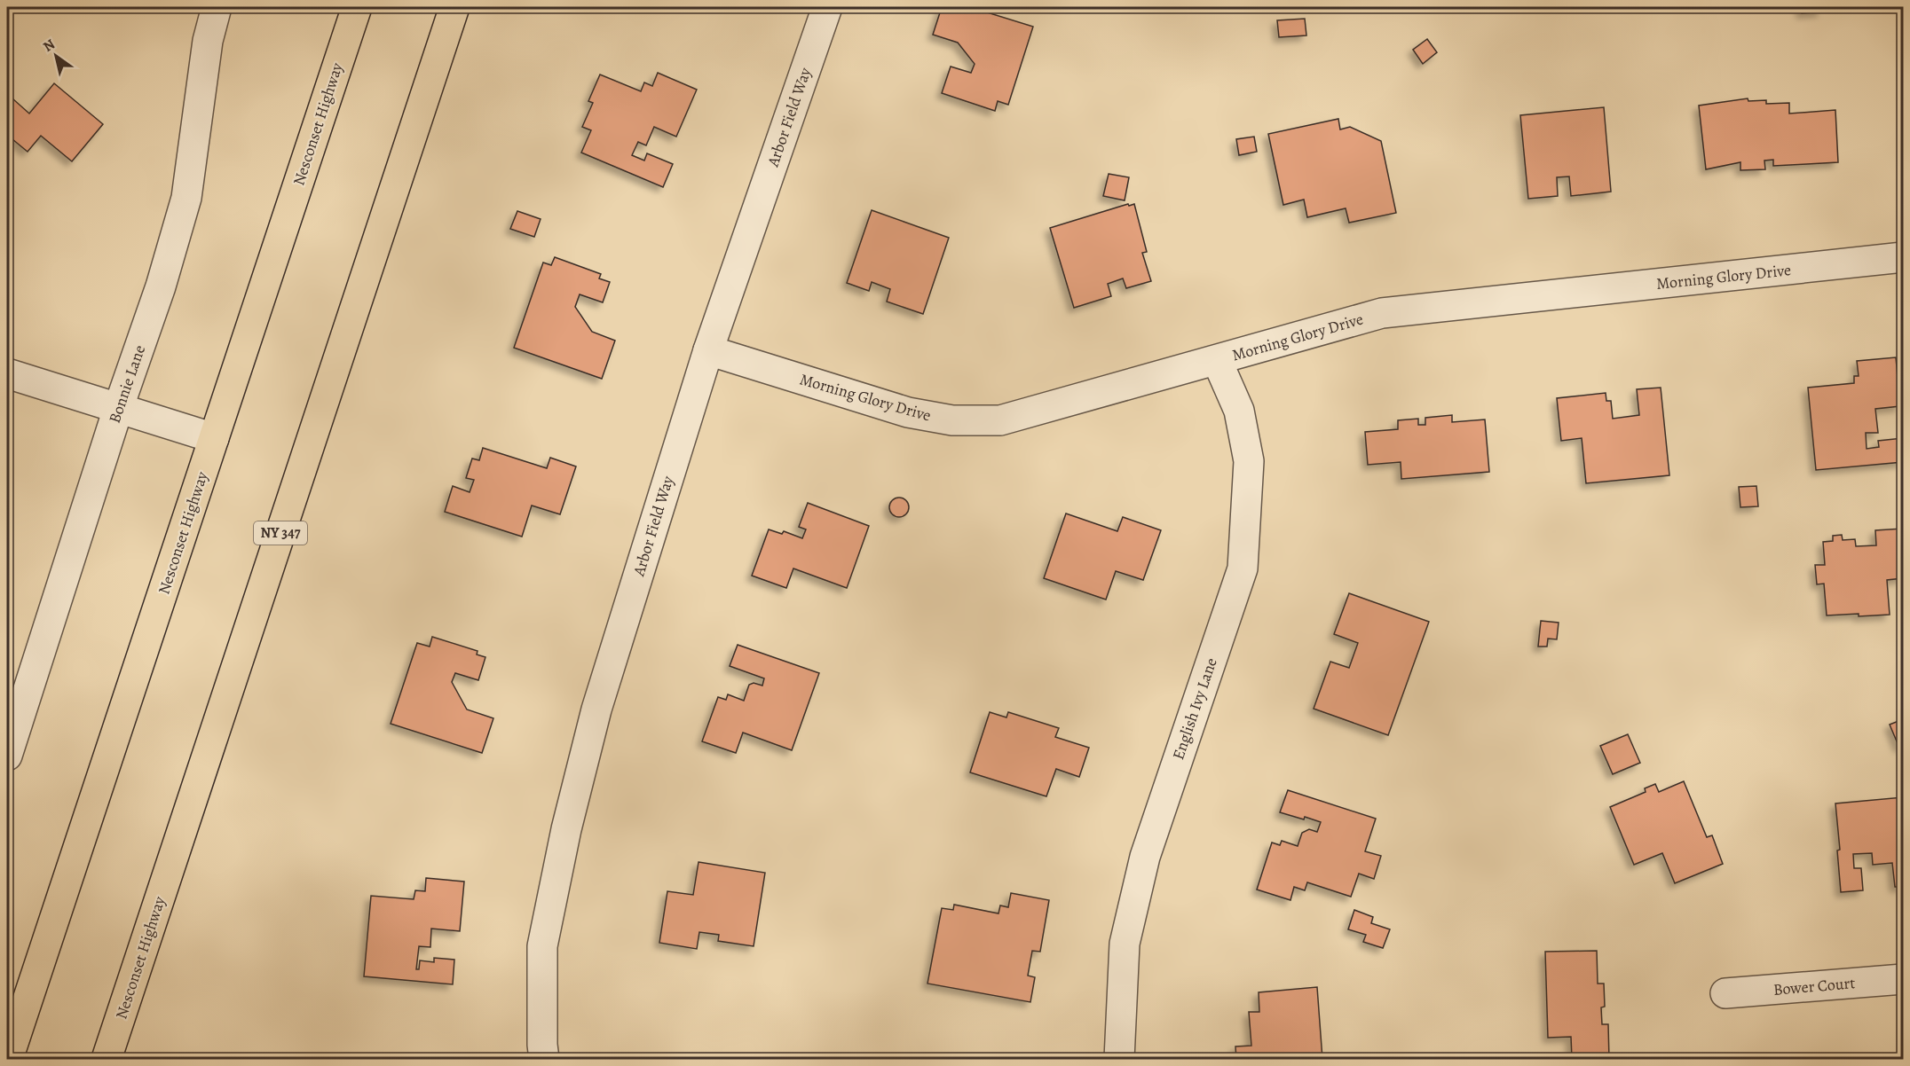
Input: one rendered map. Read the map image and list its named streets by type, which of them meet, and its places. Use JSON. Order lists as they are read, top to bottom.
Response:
{
  "streets": {
    "highway": ["Nesconset Highway", "NY 347"],
    "street": [
      "Arbor Field Way",
      "Morning Glory Drive",
      "Bonnie Lane",
      "English Ivy Lane",
      "Bower Court"
    ]
  },
  "crossings": [
    ["Arbor Field Way", "Morning Glory Drive"],
    ["Morning Glory Drive", "English Ivy Lane"]
  ],
  "north": "top left"
}
